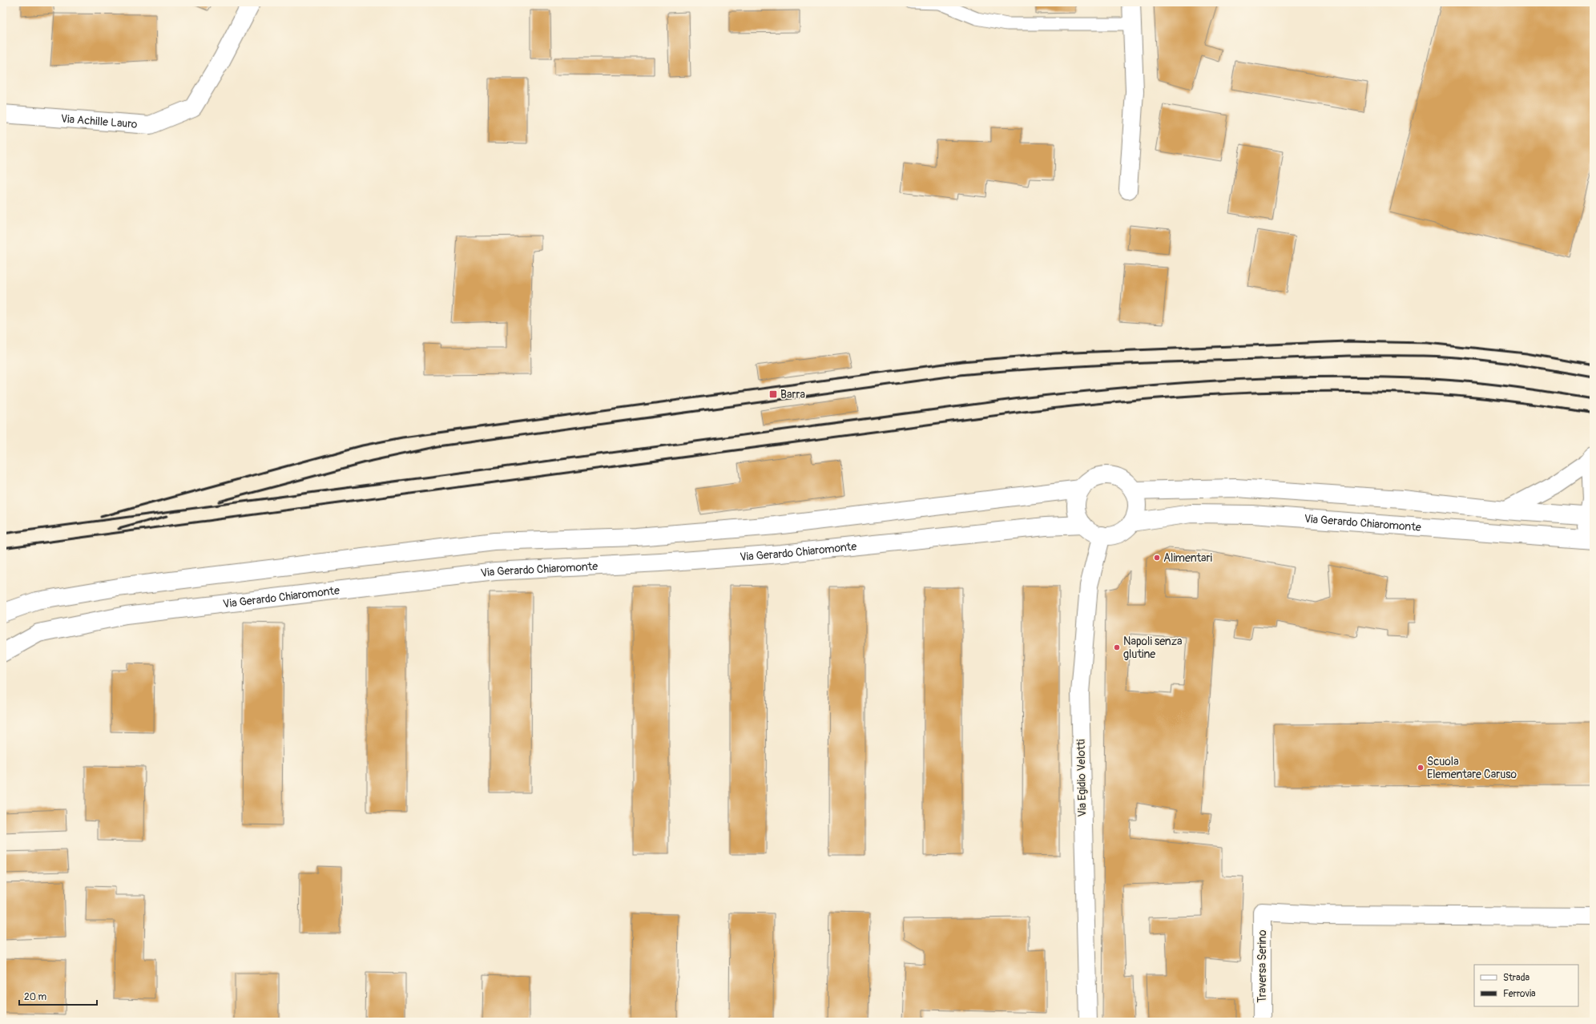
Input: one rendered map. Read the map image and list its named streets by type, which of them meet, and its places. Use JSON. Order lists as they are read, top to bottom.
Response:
{
  "streets": {
    "street": [
      "Via Achille Lauro",
      "Via Gerardo Chiaromonte",
      "Via Egidio Velotti",
      "Traversa Serino"
    ]
  },
  "crossings": [
    ["Via Gerardo Chiaromonte", "Via Egidio Velotti"]
  ],
  "places": {
    "transit": ["Barra"],
    "other": ["Alimentari", "Napoli senza glutine", "Scuola Elementare Caruso"]
  },
  "legend": ["Strada", "Ferrovia"],
  "scale_bar": "20 m"
}
